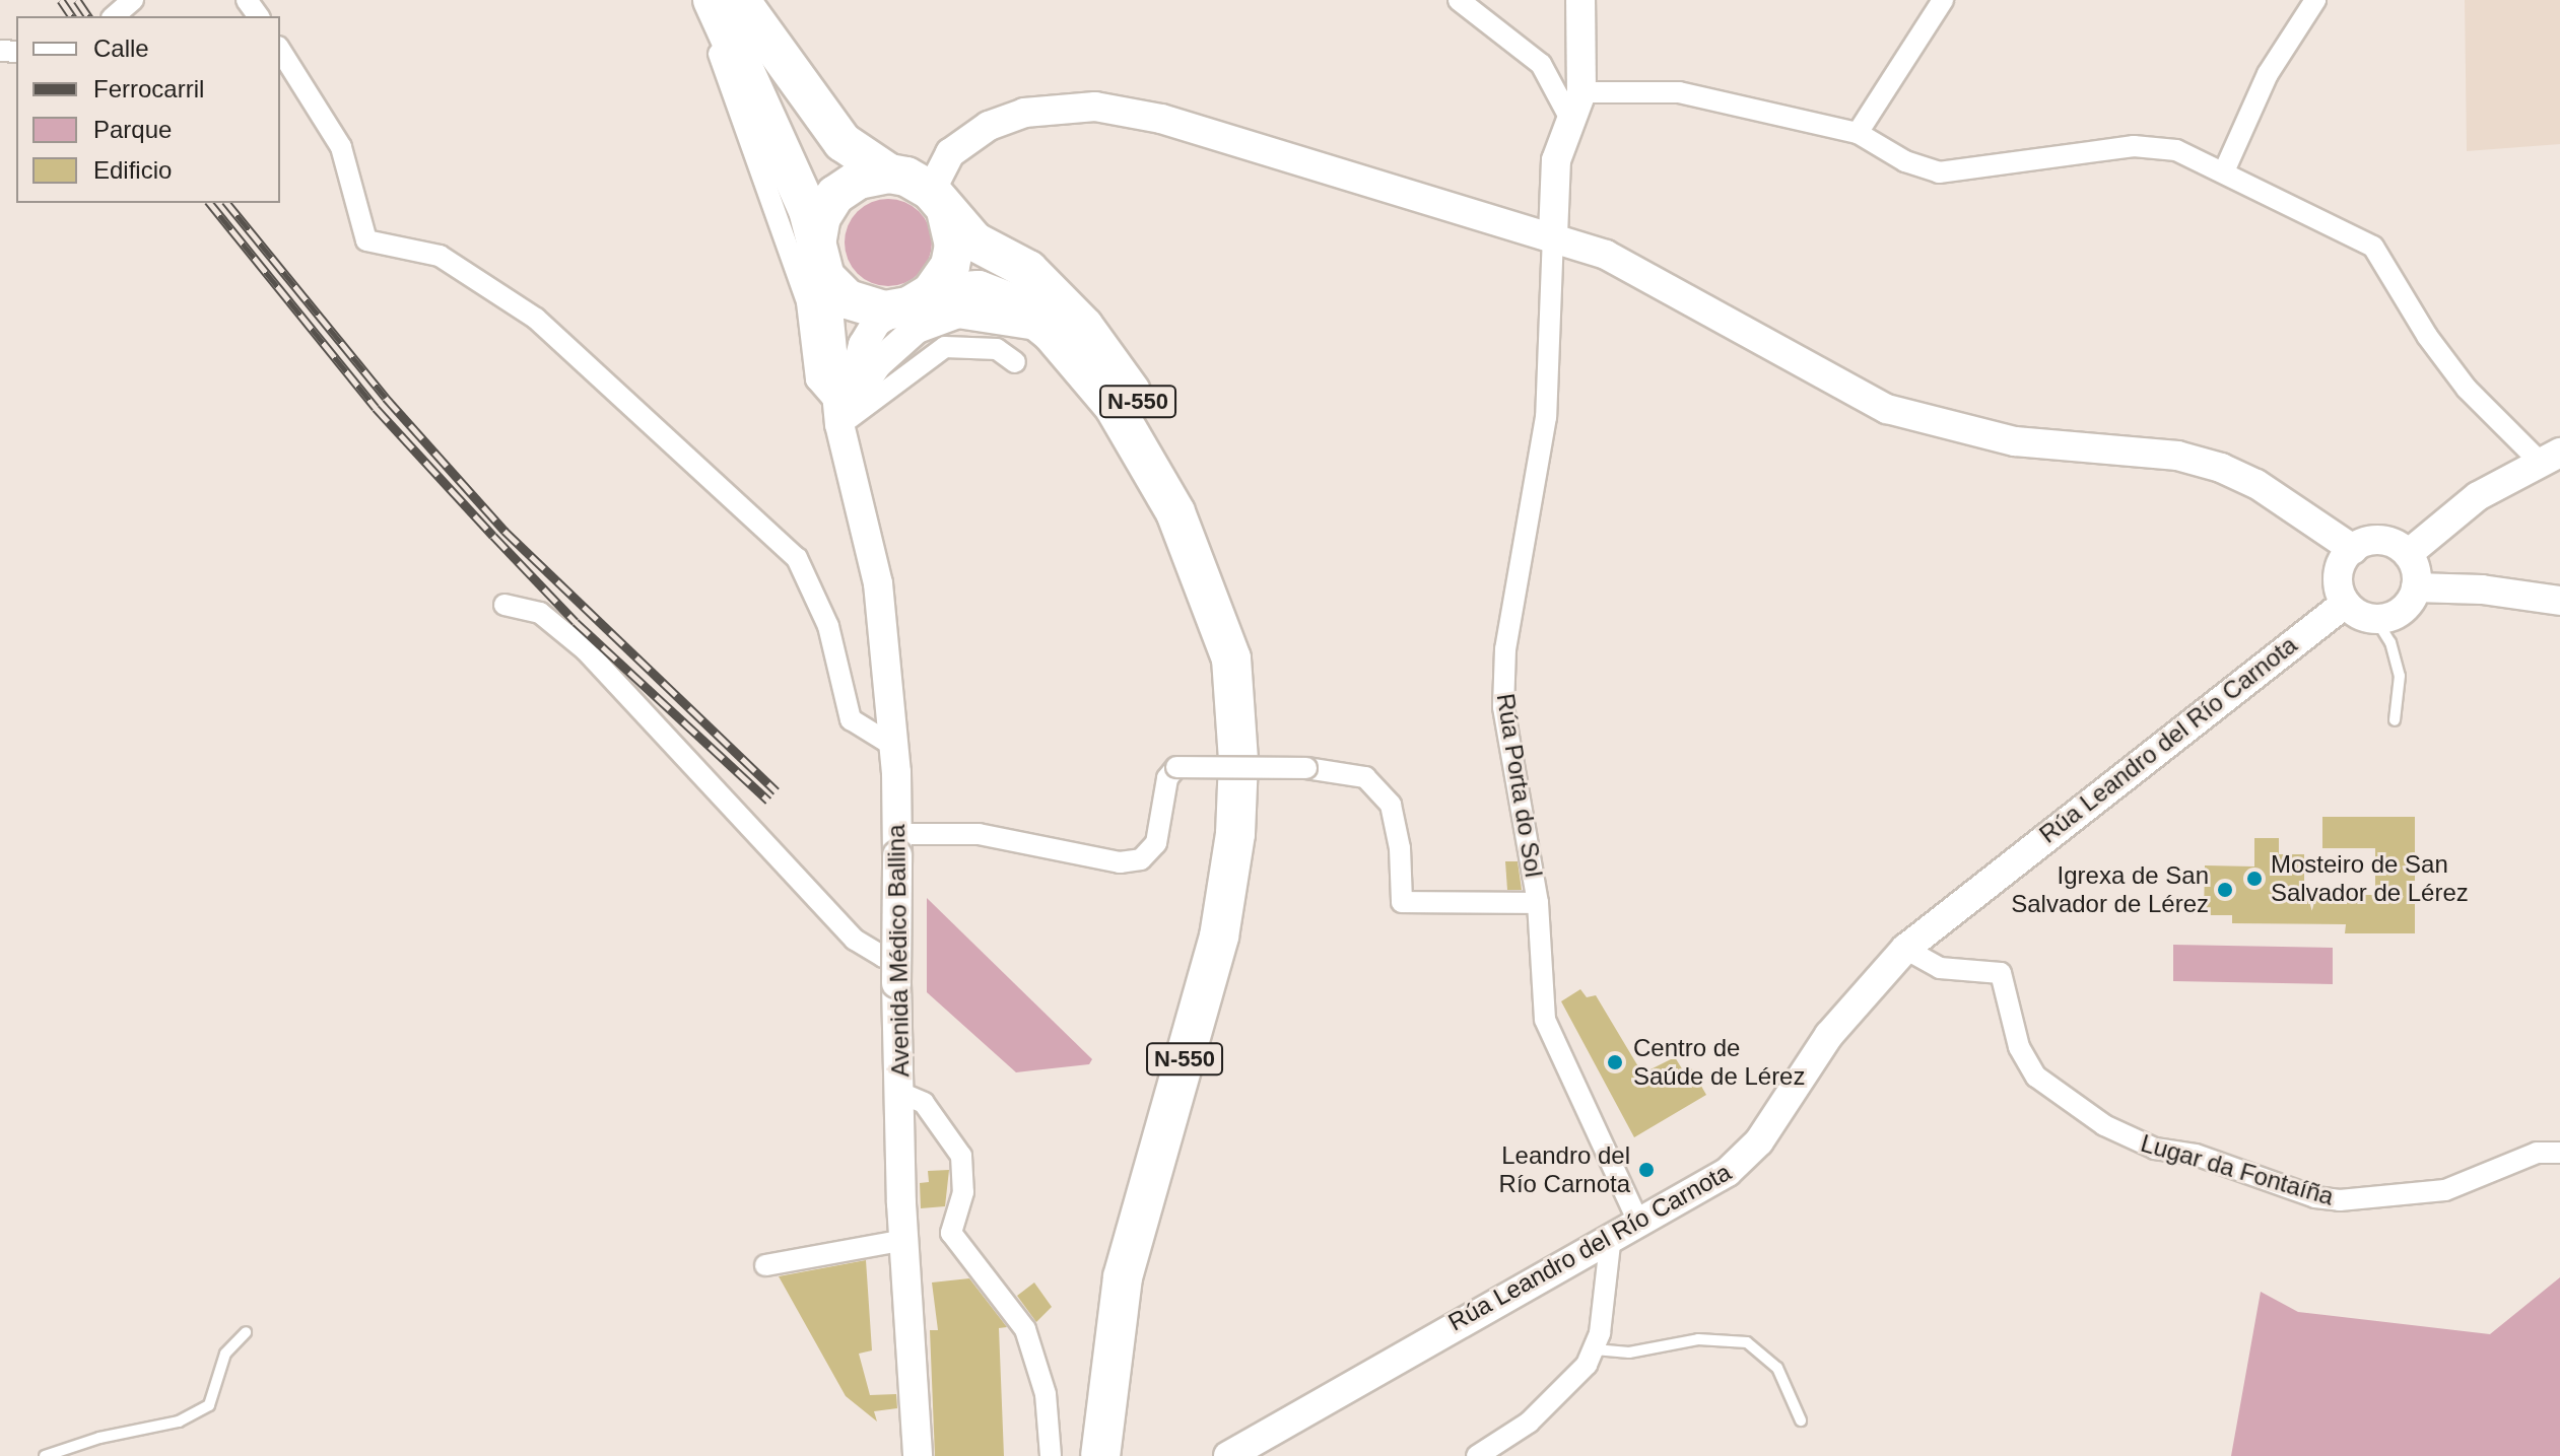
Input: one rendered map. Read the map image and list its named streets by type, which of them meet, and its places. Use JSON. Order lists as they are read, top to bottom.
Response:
{
  "streets": {
    "highway": ["N-550"],
    "street": [
      "Rúa Leandro del Río Carnota",
      "Rúa Porta do Sol",
      "Avenida Médico Ballina",
      "Lugar da Fontaíña"
    ]
  },
  "crossings": [
    ["N-550", "Avenida Médico Ballina"],
    ["Rúa Leandro del Río Carnota", "Rúa Porta do Sol"],
    ["Rúa Leandro del Río Carnota", "Lugar da Fontaíña"]
  ],
  "places": [
    "Mosteiro de San Salvador de Lérez",
    "Igrexa de San Salvador de Lérez",
    "Centro de Saúde de Lérez",
    "Leandro del Río Carnota"
  ],
  "legend": [
    "Calle",
    "Ferrocarril",
    "Parque",
    "Edificio"
  ]
}
